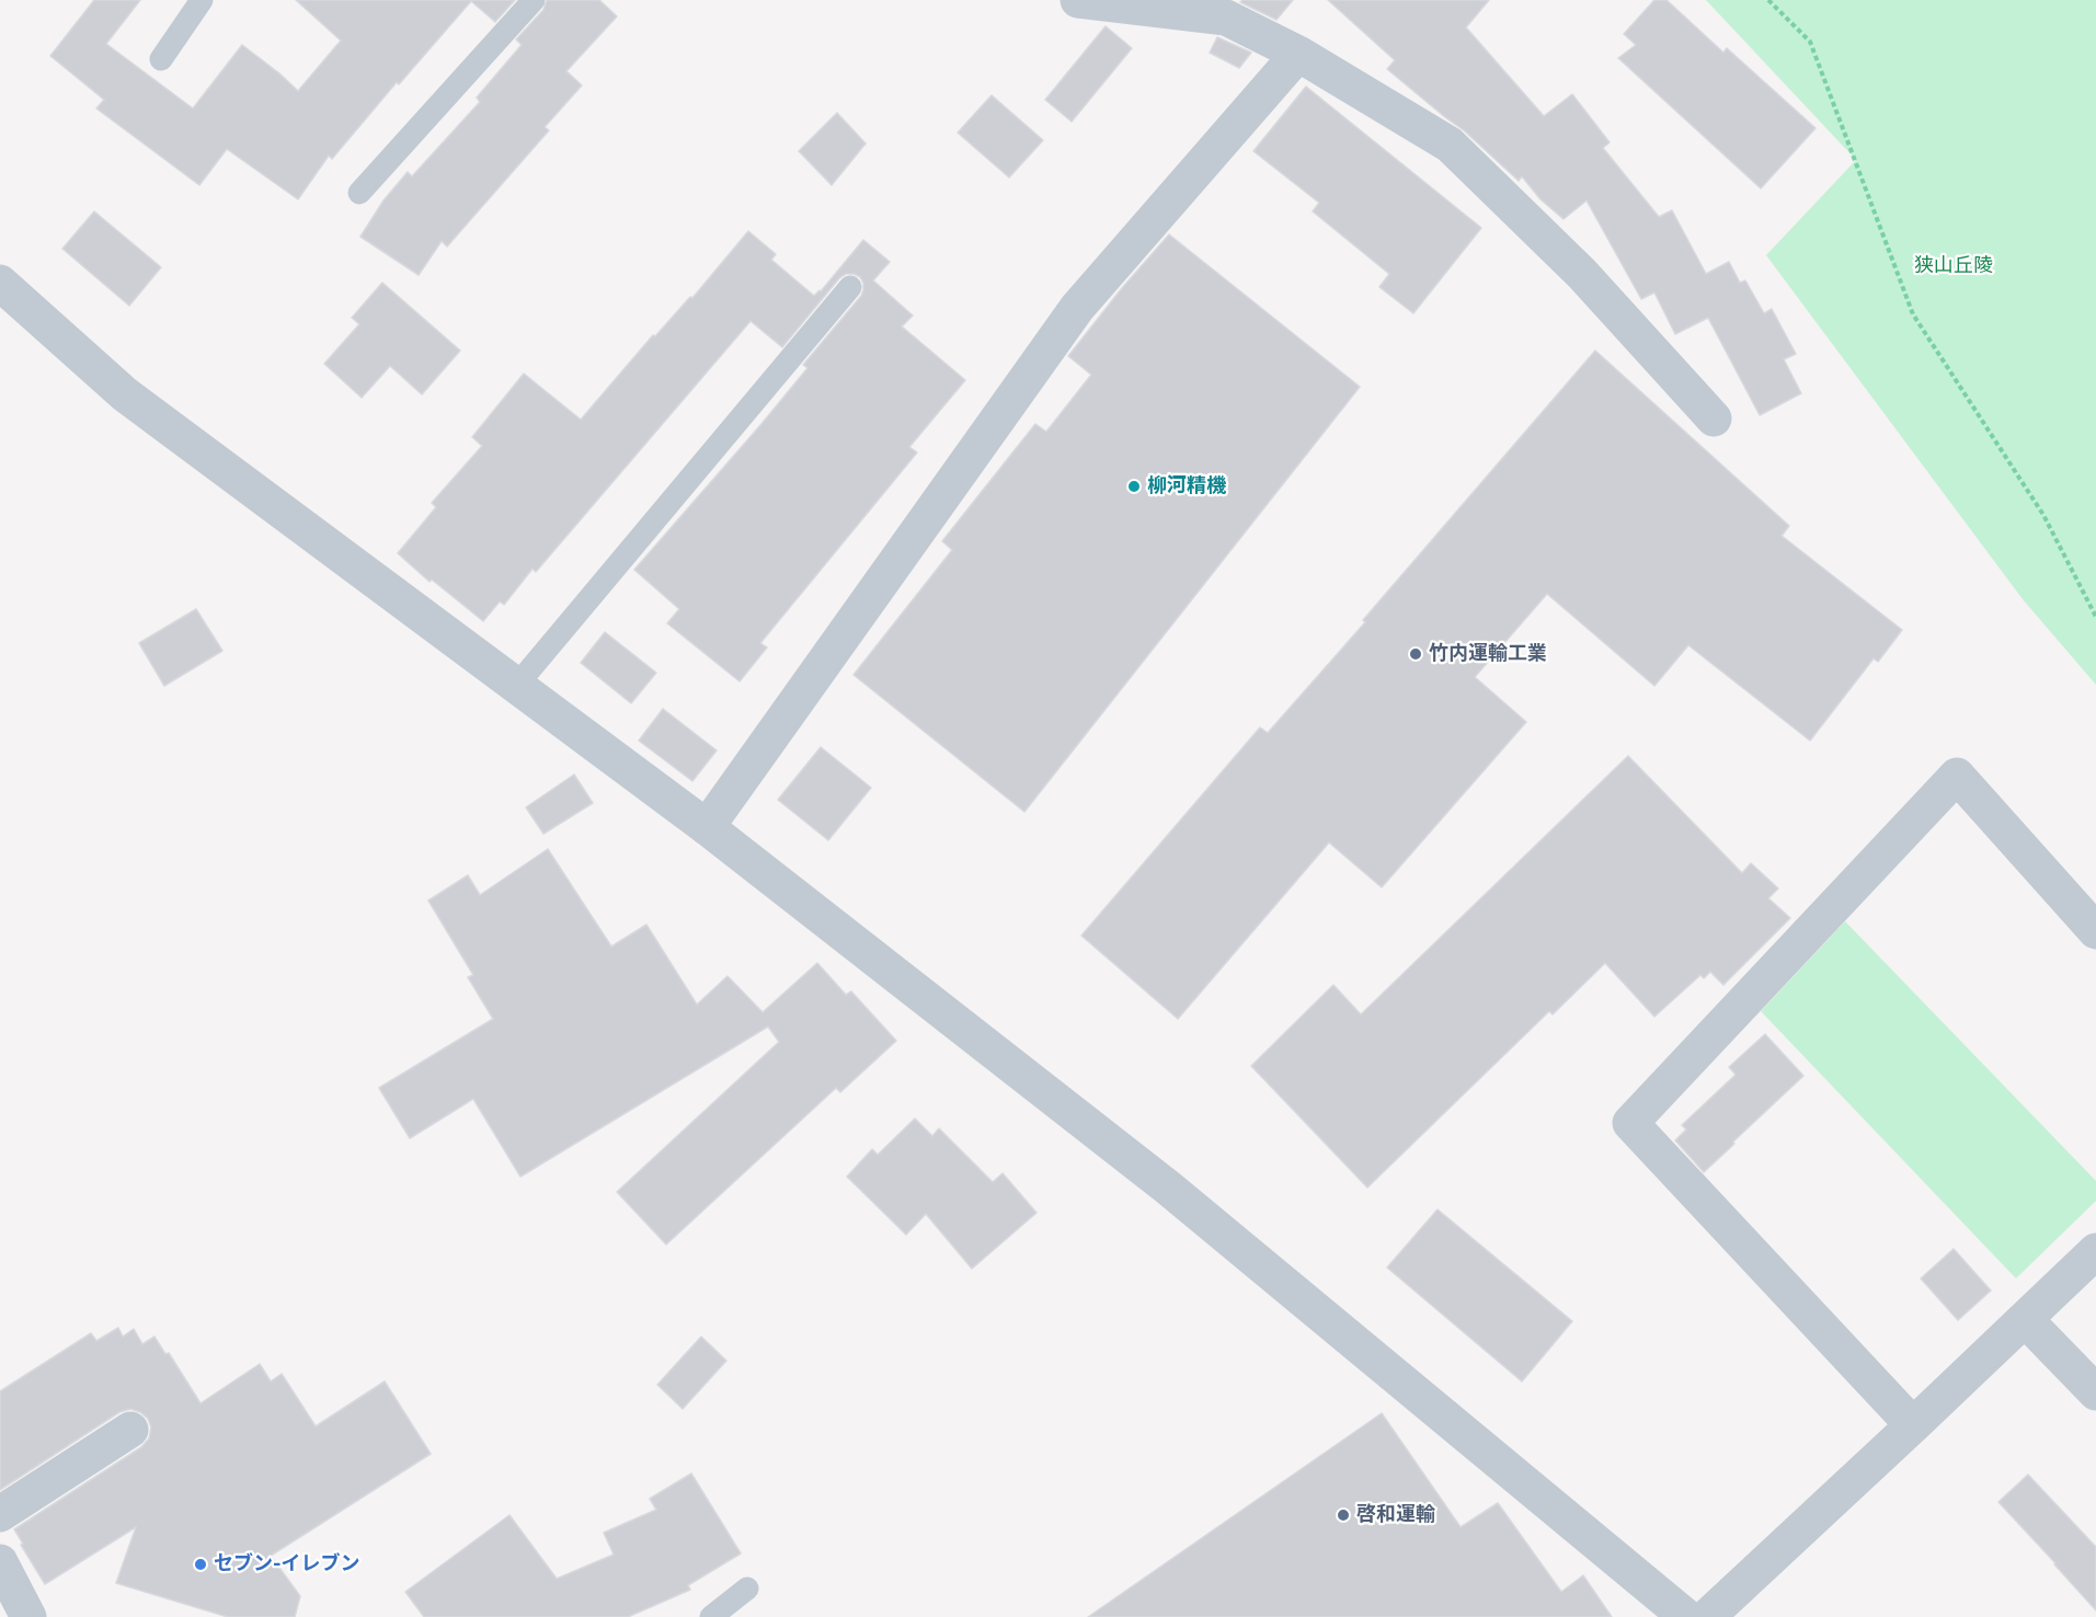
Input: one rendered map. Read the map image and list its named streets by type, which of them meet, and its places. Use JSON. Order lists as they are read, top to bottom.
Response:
{
  "parks": ["狭山丘陵"],
  "places": [
    "柳河精機",
    "竹内運輸工業",
    "啓和運輸",
    "セブン-イレブン"
  ]
}
